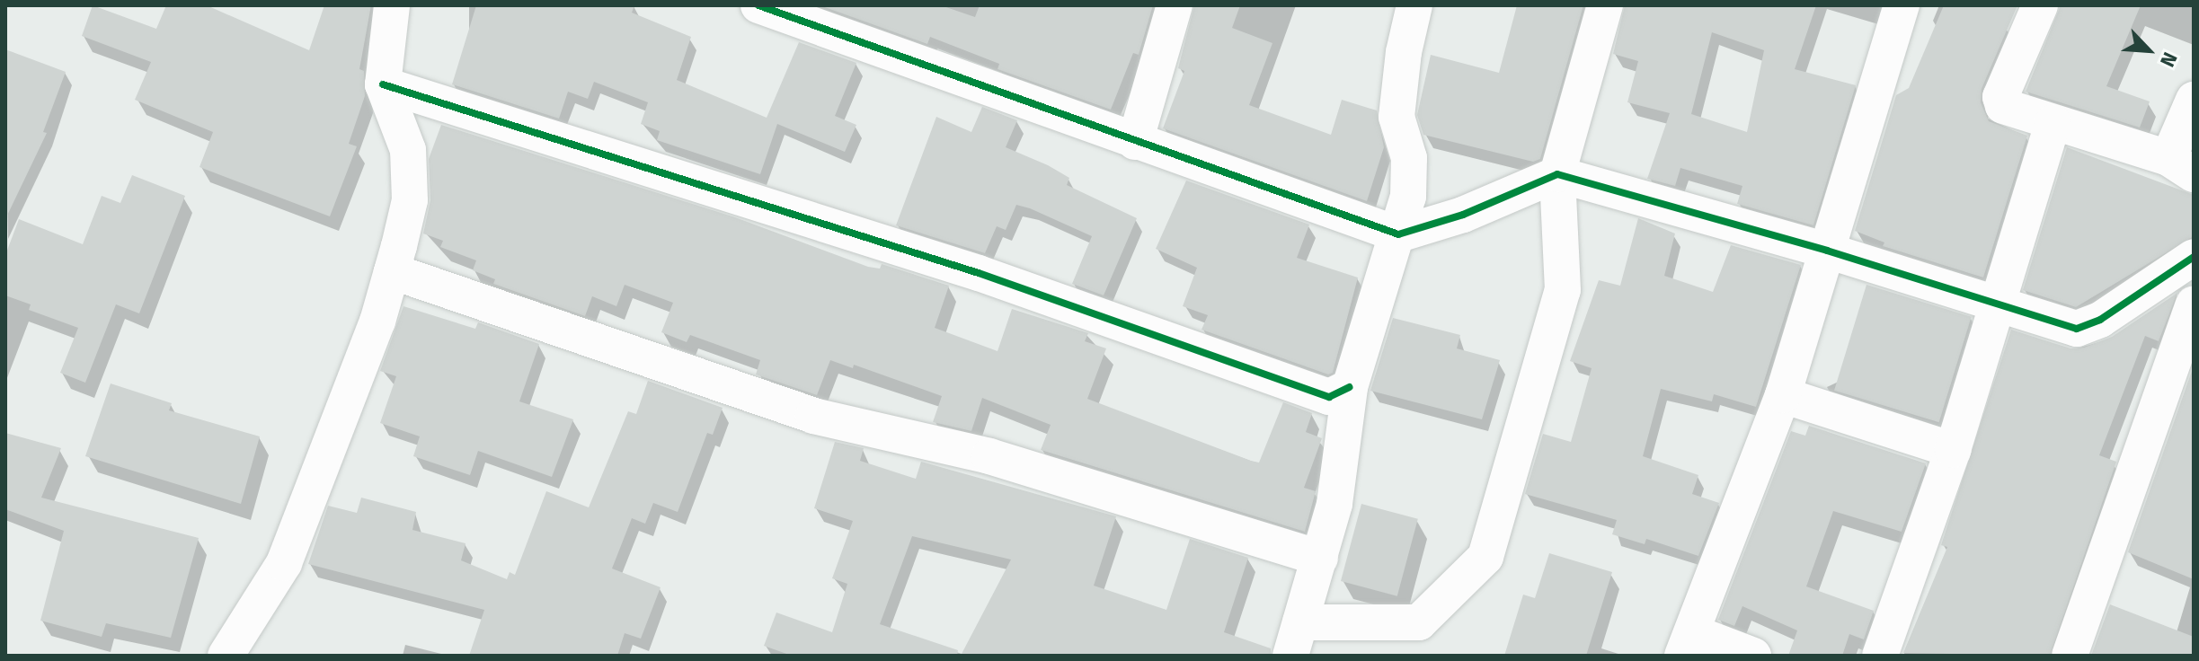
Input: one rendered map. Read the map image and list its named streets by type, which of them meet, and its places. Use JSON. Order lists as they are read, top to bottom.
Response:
{
  "north": "bottom right"
}
